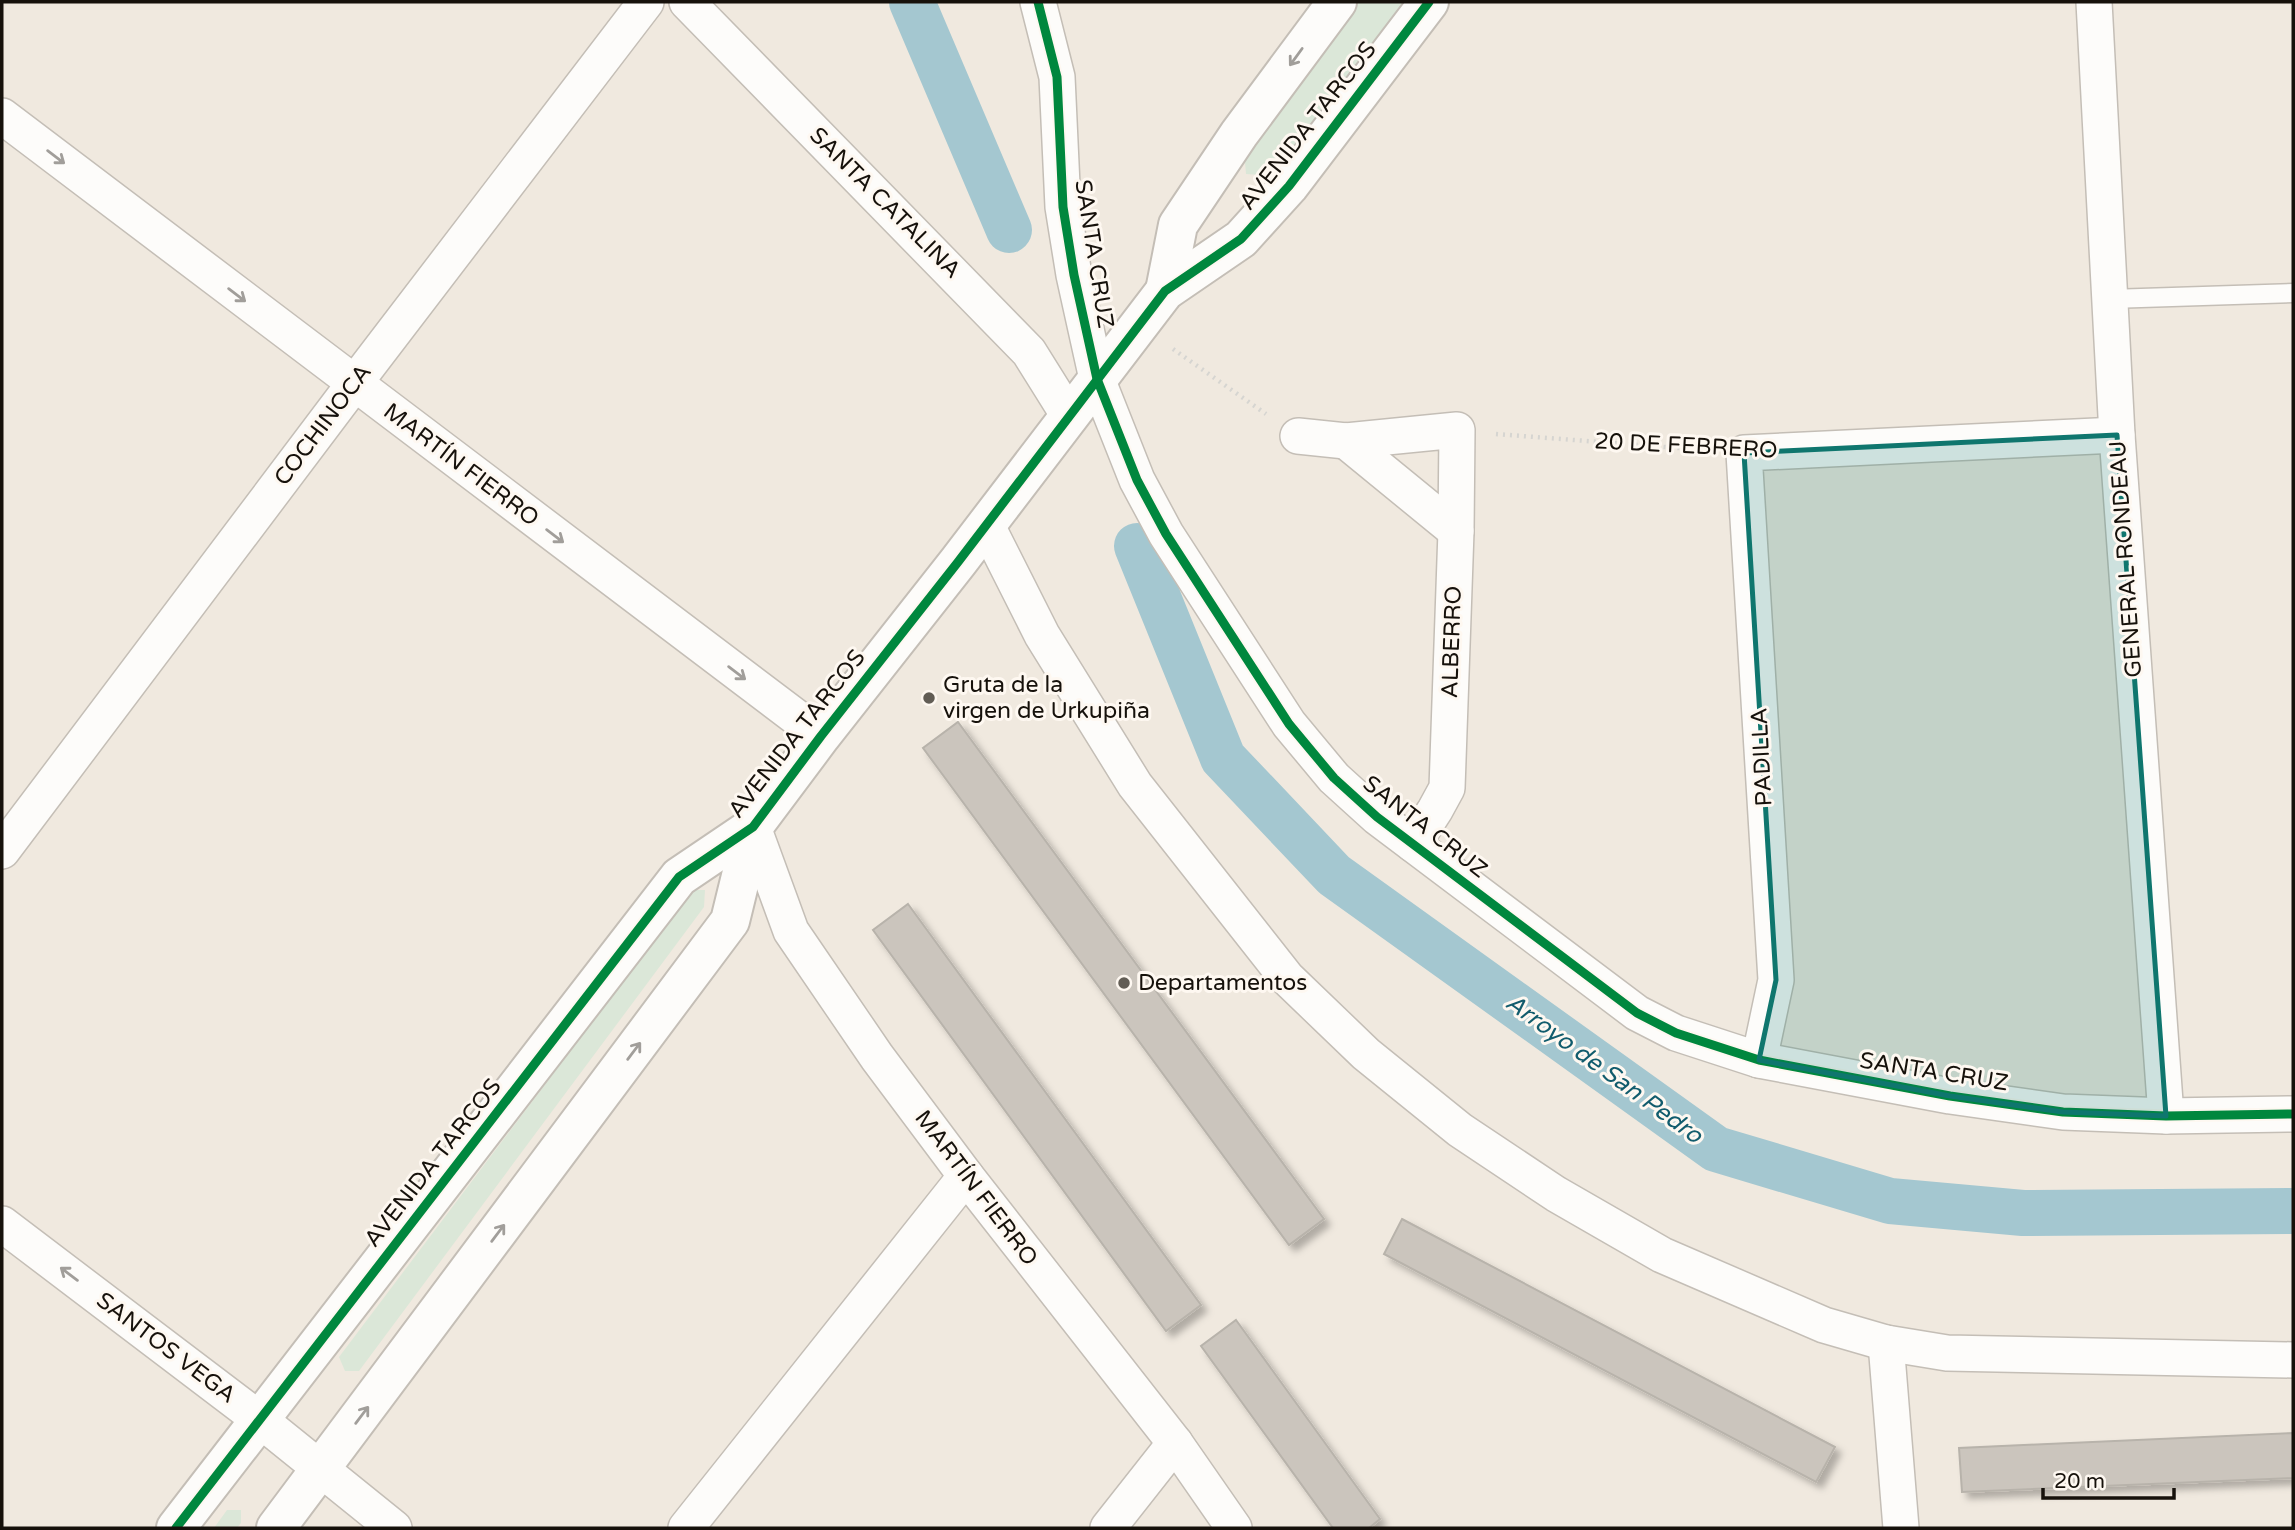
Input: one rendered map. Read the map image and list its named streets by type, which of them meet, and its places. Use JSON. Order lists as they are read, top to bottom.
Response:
{
  "streets": {
    "street": [
      "AVENIDA TARCOS",
      "SANTA CATALINA",
      "SANTA CRUZ",
      "COCHINOCA",
      "20 DE FEBRERO",
      "MARTÍN FIERRO",
      "GENERAL RONDEAU",
      "ALBERRO",
      "PADILLA",
      "SANTOS VEGA"
    ]
  },
  "crossings": [
    ["AVENIDA TARCOS", "SANTA CATALINA"],
    ["AVENIDA TARCOS", "SANTA CRUZ"],
    ["AVENIDA TARCOS", "MARTÍN FIERRO"],
    ["AVENIDA TARCOS", "SANTOS VEGA"],
    ["SANTA CRUZ", "GENERAL RONDEAU"],
    ["SANTA CRUZ", "ALBERRO"],
    ["SANTA CRUZ", "PADILLA"],
    ["COCHINOCA", "MARTÍN FIERRO"],
    ["20 DE FEBRERO", "GENERAL RONDEAU"],
    ["20 DE FEBRERO", "ALBERRO"],
    ["20 DE FEBRERO", "PADILLA"]
  ],
  "one_way": ["MARTÍN FIERRO", "SANTOS VEGA"],
  "water": ["Arroyo de San Pedro"],
  "places": ["Gruta de la virgen de Urkupiña", "Departamentos"],
  "scale_bar": "20 m"
}
